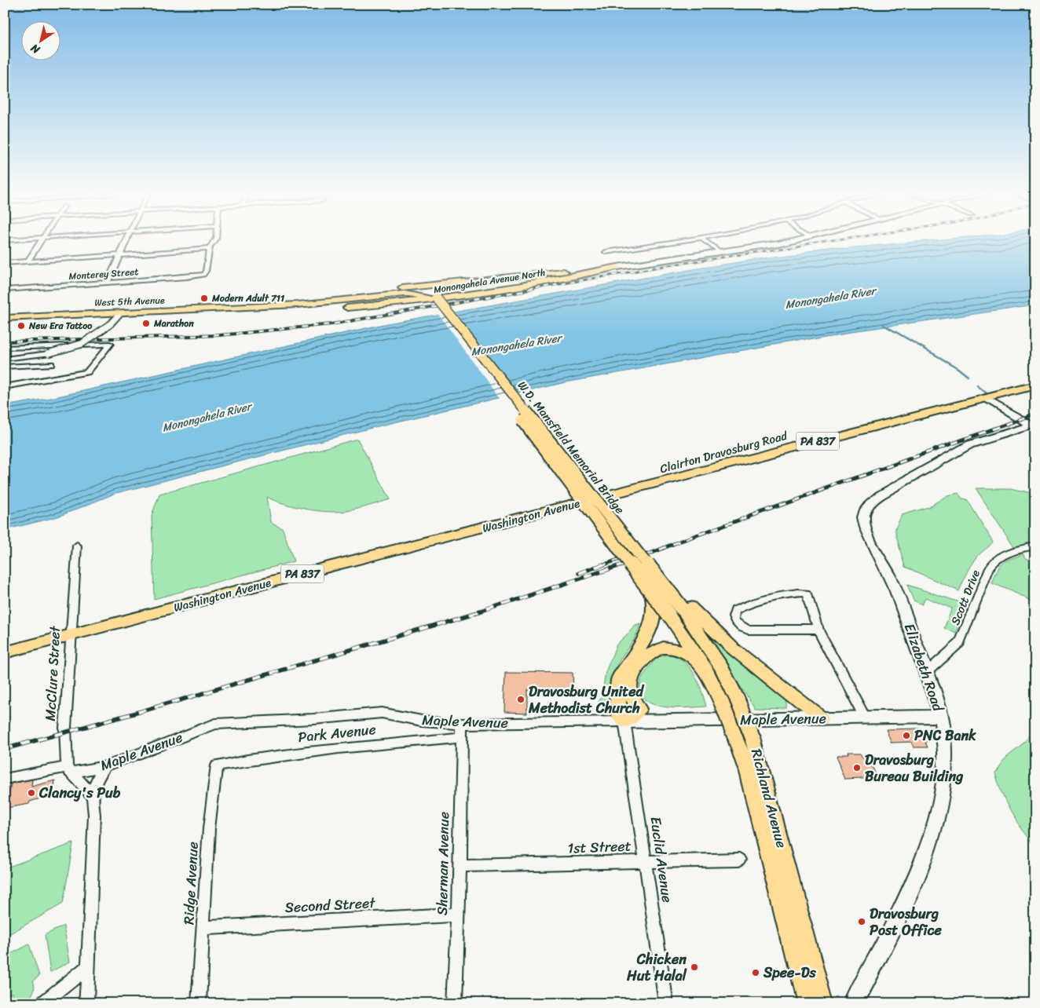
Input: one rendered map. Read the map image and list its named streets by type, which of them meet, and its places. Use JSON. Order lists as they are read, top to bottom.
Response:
{
  "streets": {
    "main road": [
      "Monongahela Avenue North",
      "West 5th Avenue",
      "PA 837",
      "W.D. Mansfield Memorial Bridge",
      "Clairton Dravosburg Road",
      "Washington Avenue",
      "Elizabeth Road",
      "Maple Avenue",
      "Richland Avenue"
    ],
    "street": [
      "Monterey Street",
      "Scott Drive",
      "McClure Street",
      "Park Avenue",
      "1st Street",
      "Euclid Avenue",
      "Sherman Avenue",
      "Ridge Avenue",
      "Second Street"
    ]
  },
  "crossings": [
    ["Monongahela Avenue North", "West 5th Avenue"],
    ["W.D. Mansfield Memorial Bridge", "Clairton Dravosburg Road"],
    ["W.D. Mansfield Memorial Bridge", "Washington Avenue"],
    ["W.D. Mansfield Memorial Bridge", "Richland Avenue"],
    ["Clairton Dravosburg Road", "Washington Avenue"],
    ["Clairton Dravosburg Road", "Elizabeth Road"],
    ["Washington Avenue", "McClure Street"],
    ["Scott Drive", "Elizabeth Road"],
    ["Elizabeth Road", "Maple Avenue"],
    ["McClure Street", "Maple Avenue"],
    ["Maple Avenue", "Euclid Avenue"],
    ["Maple Avenue", "Sherman Avenue"],
    ["Park Avenue", "Sherman Avenue"],
    ["Park Avenue", "Ridge Avenue"],
    ["1st Street", "Euclid Avenue"],
    ["1st Street", "Sherman Avenue"],
    ["Sherman Avenue", "Second Street"],
    ["Ridge Avenue", "Second Street"]
  ],
  "water": ["Monongahela River"],
  "places": [
    "Modern Adult 711",
    "Marathon",
    "New Era Tattoo",
    "Dravosburg United Methodist Church",
    "PNC Bank",
    "Dravosburg Bureau Building",
    "Clancy's Pub",
    "Dravosburg Post Office",
    "Chicken Hut Halal",
    "Spee-Ds"
  ],
  "north": "bottom left"
}
